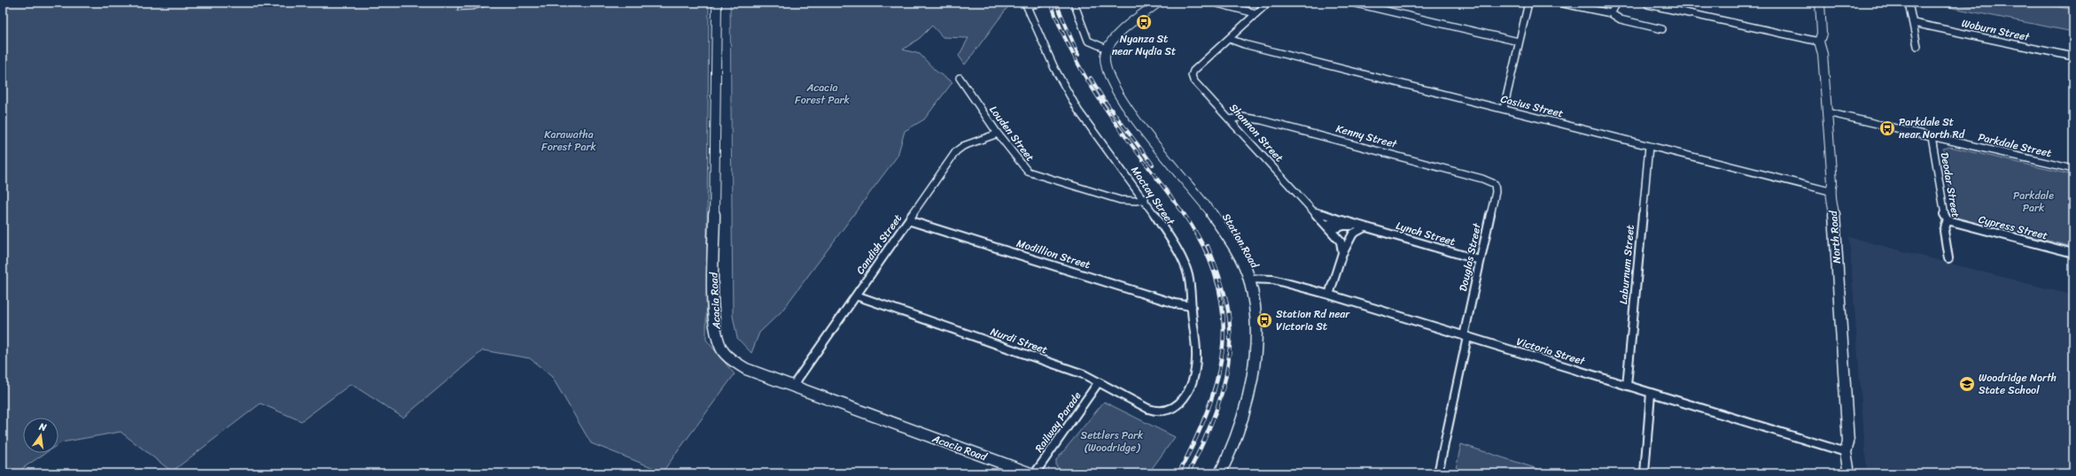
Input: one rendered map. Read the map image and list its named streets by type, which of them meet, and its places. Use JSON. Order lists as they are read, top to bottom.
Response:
{
  "streets": {
    "street": [
      "Woburn Street",
      "Casius Street",
      "Shannon Street",
      "Louden Street",
      "Kenny Street",
      "Parkdale Street",
      "Deodar Street",
      "Mactay Street",
      "Cypress Street",
      "Lynch Street",
      "North Road",
      "Station Road",
      "Candish Street",
      "Modillion Street",
      "Douglas Street",
      "Laburnum Street",
      "Acacia Road",
      "Nurdi Street",
      "Victoria Street",
      "Railway Parade"
    ]
  },
  "crossings": [
    ["Casius Street", "Shannon Street"],
    ["Casius Street", "North Road"],
    ["Casius Street", "Laburnum Street"],
    ["Shannon Street", "Kenny Street"],
    ["Shannon Street", "Lynch Street"],
    ["Louden Street", "Mactay Street"],
    ["Louden Street", "Candish Street"],
    ["Kenny Street", "Douglas Street"],
    ["Parkdale Street", "Deodar Street"],
    ["Parkdale Street", "North Road"],
    ["Deodar Street", "Cypress Street"],
    ["Mactay Street", "Modillion Street"],
    ["Mactay Street", "Nurdi Street"],
    ["Lynch Street", "Douglas Street"],
    ["North Road", "Victoria Street"],
    ["Station Road", "Victoria Street"],
    ["Candish Street", "Modillion Street"],
    ["Candish Street", "Acacia Road"],
    ["Candish Street", "Nurdi Street"],
    ["Douglas Street", "Victoria Street"],
    ["Laburnum Street", "Victoria Street"],
    ["Nurdi Street", "Railway Parade"]
  ],
  "parks": [
    "Acacia Forest Park",
    "Karawatha Forest Park",
    "Parkdale Park",
    "Settlers Park (Woodridge)"
  ],
  "places": {
    "bus stop": ["Nyanza St near Nydia St", "Parkdale St near North Rd", "Station Rd near Victoria St"],
    "school or university": ["Woodridge North State School"]
  },
  "north": "top"
}
